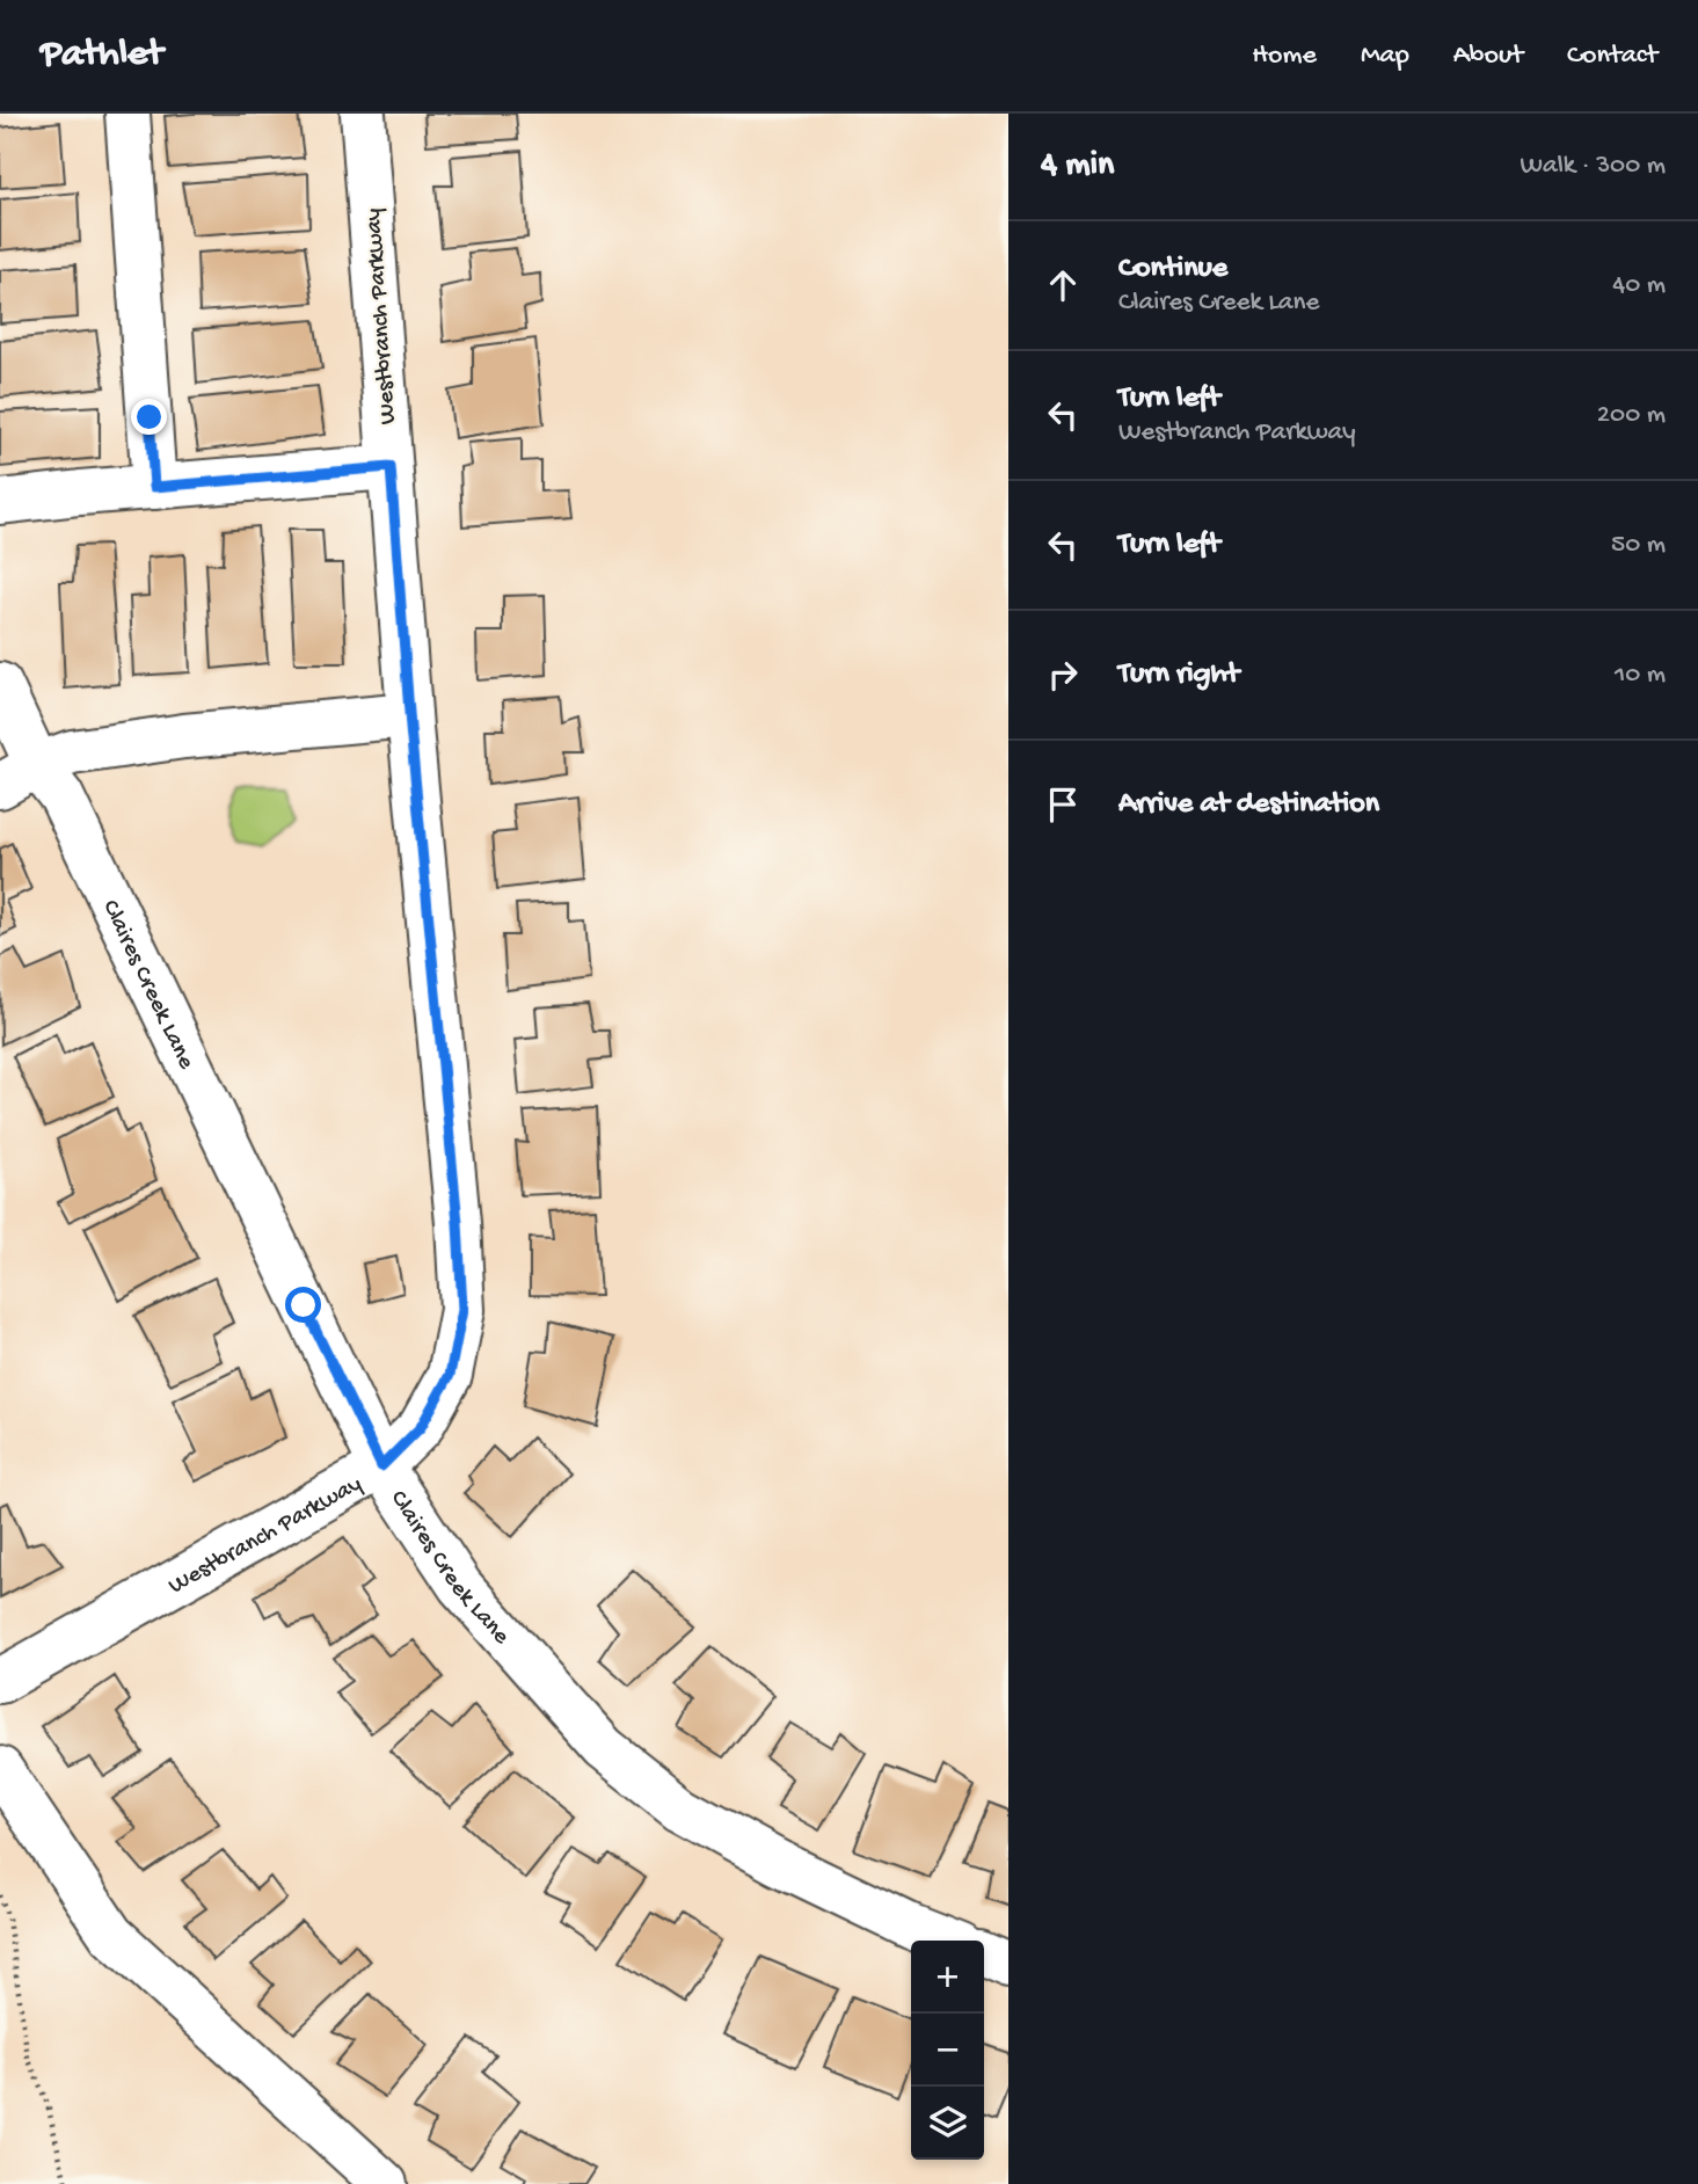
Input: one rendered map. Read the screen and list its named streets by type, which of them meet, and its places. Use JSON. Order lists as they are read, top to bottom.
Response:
{
  "streets": {
    "street": ["Westbranch Parkway", "Claires Creek Lane"]
  },
  "crossings": [
    ["Westbranch Parkway", "Claires Creek Lane"]
  ],
  "page": {
    "header": "Pathlet",
    "nav": [
      "Home",
      "Map",
      "About",
      "Contact"
    ],
    "heading": ["4 min", "Walk · 300 m"],
    "list": [
      ["Continue", "Claires Creek Lane", "40 m"],
      ["Turn left", "Westbranch Parkway", "200 m"],
      ["Turn left", "50 m"],
      ["Turn right", "10 m"],
      "Arrive at destination"
    ],
    "map_buttons": ["+", "−"]
  }
}
